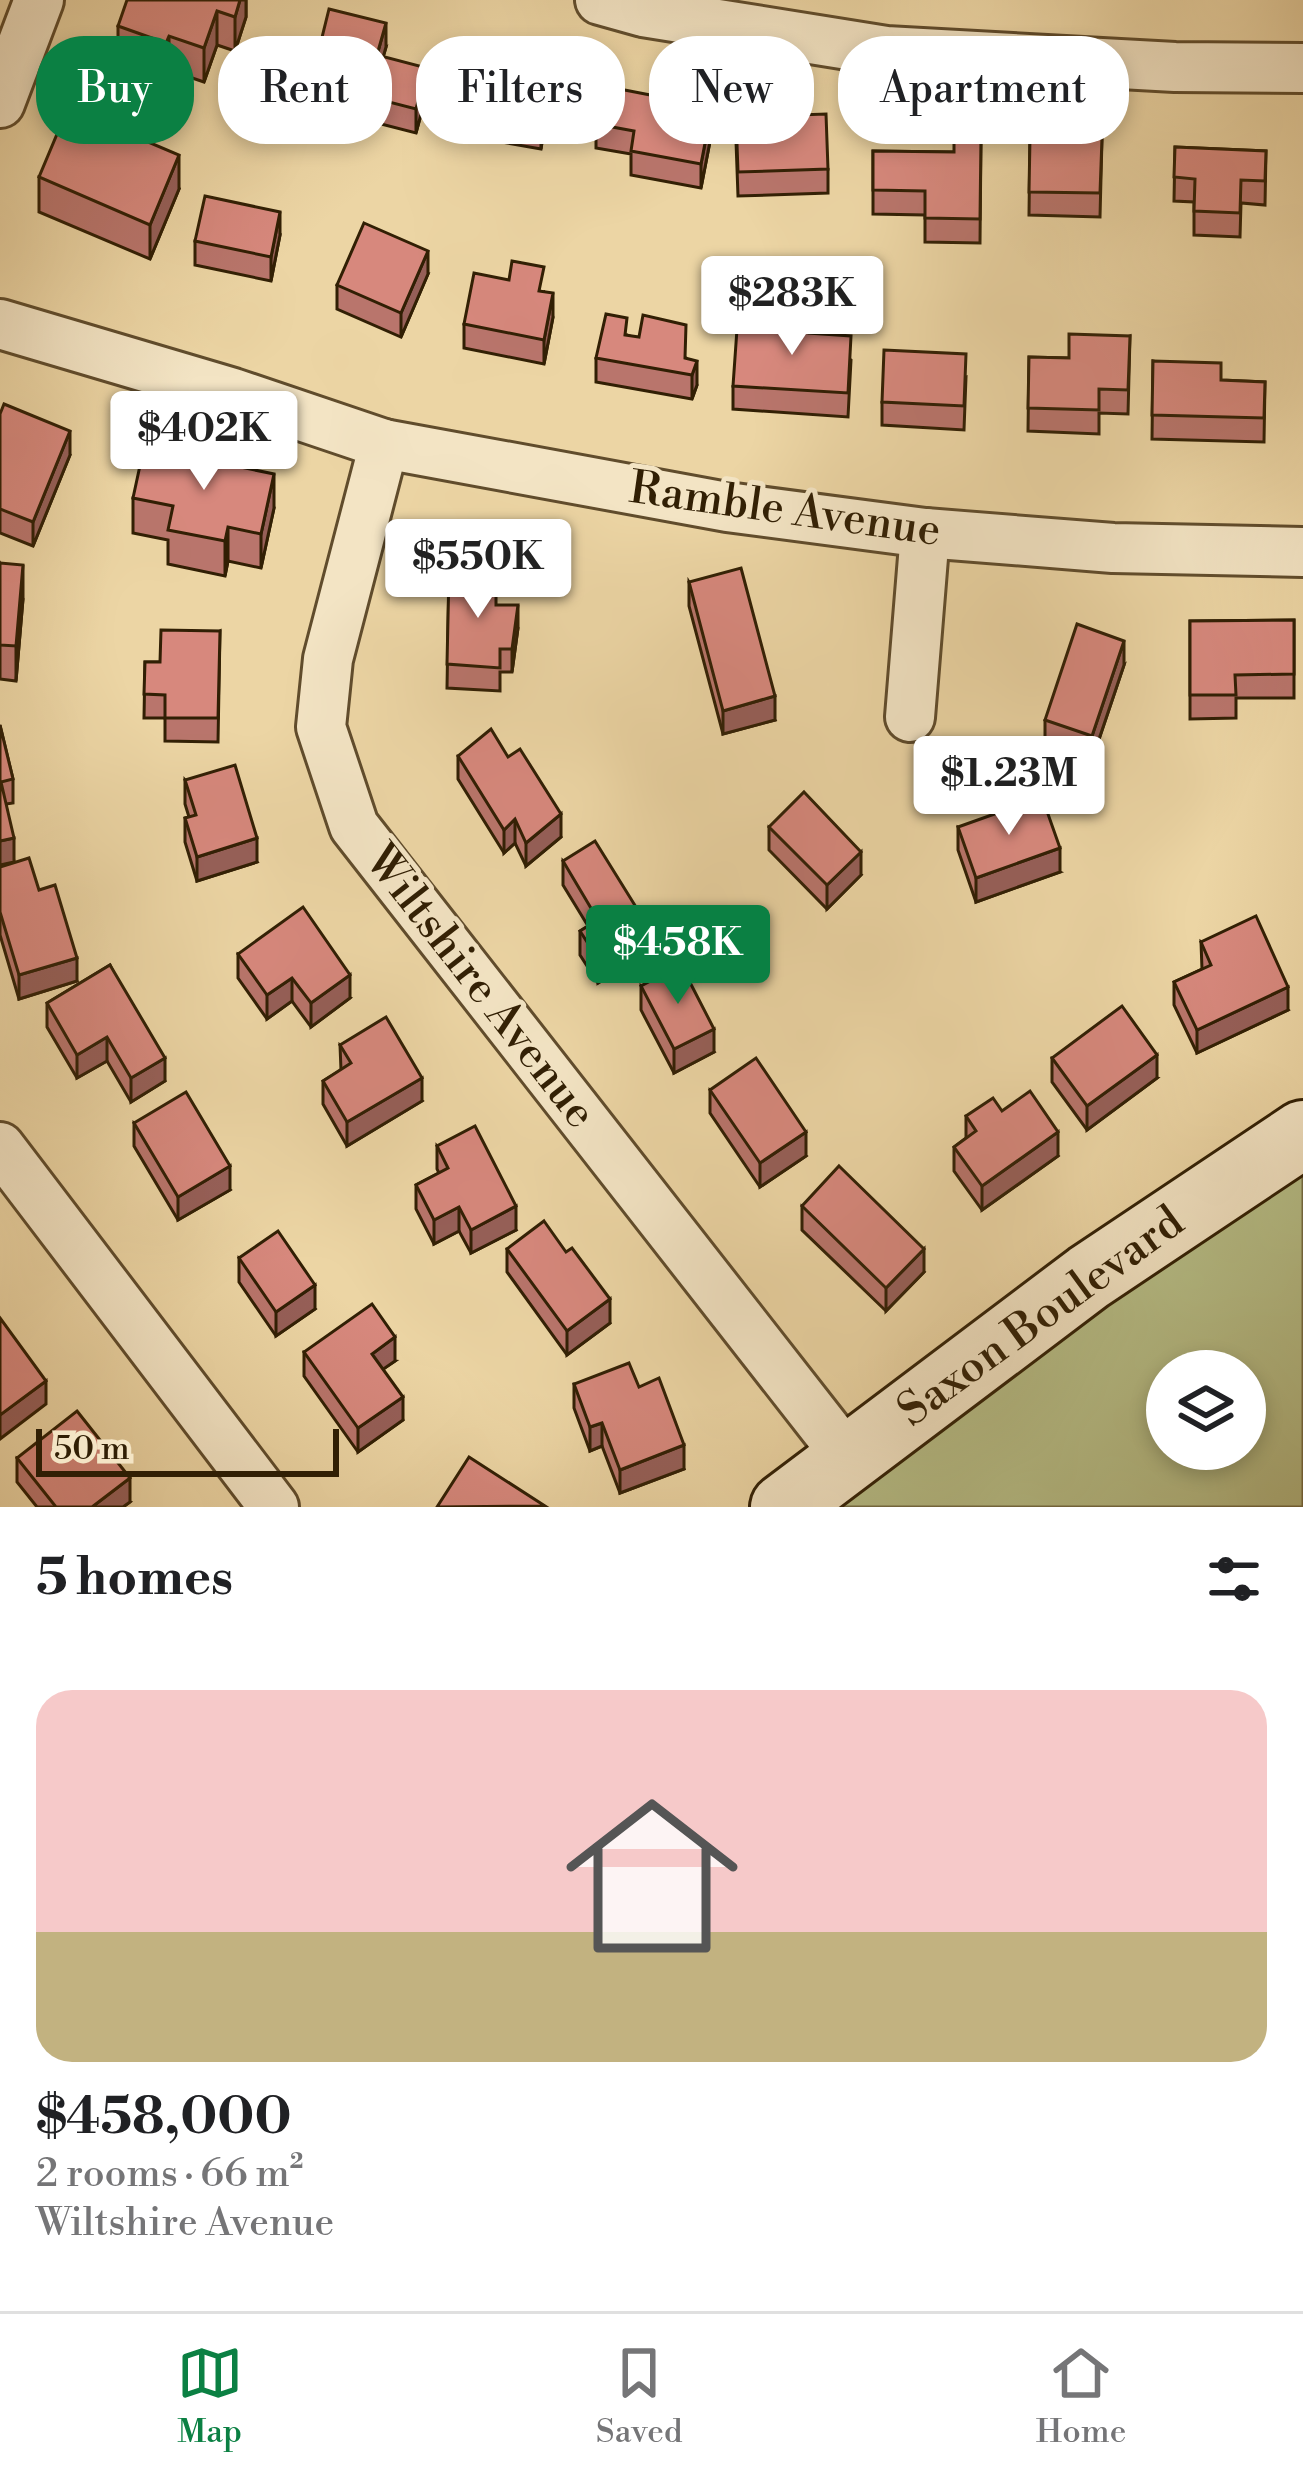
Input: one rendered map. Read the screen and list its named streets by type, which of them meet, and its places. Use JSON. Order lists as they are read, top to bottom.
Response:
{
  "streets": {
    "main road": ["Saxon Boulevard"],
    "street": ["Ramble Avenue", "Wiltshire Avenue"]
  },
  "crossings": [
    ["Ramble Avenue", "Wiltshire Avenue"],
    ["Wiltshire Avenue", "Saxon Boulevard"]
  ],
  "scale_bar": "50 m",
  "page": {
    "chip": [
      "Buy",
      "Rent",
      "Filters",
      "New",
      "Apartment"
    ],
    "price": [
      "$283K",
      "$402K",
      "$550K",
      "$1.23M",
      "$458K"
    ],
    "scale": "50 m",
    "heading": "5 homes",
    "list": [
      {
        "name": "$458,000",
        "note": "2 rooms · 66 m² · Wiltshire Avenue"
      }
    ],
    "tabs": ["Map", "Saved", "Home"]
  }
}
